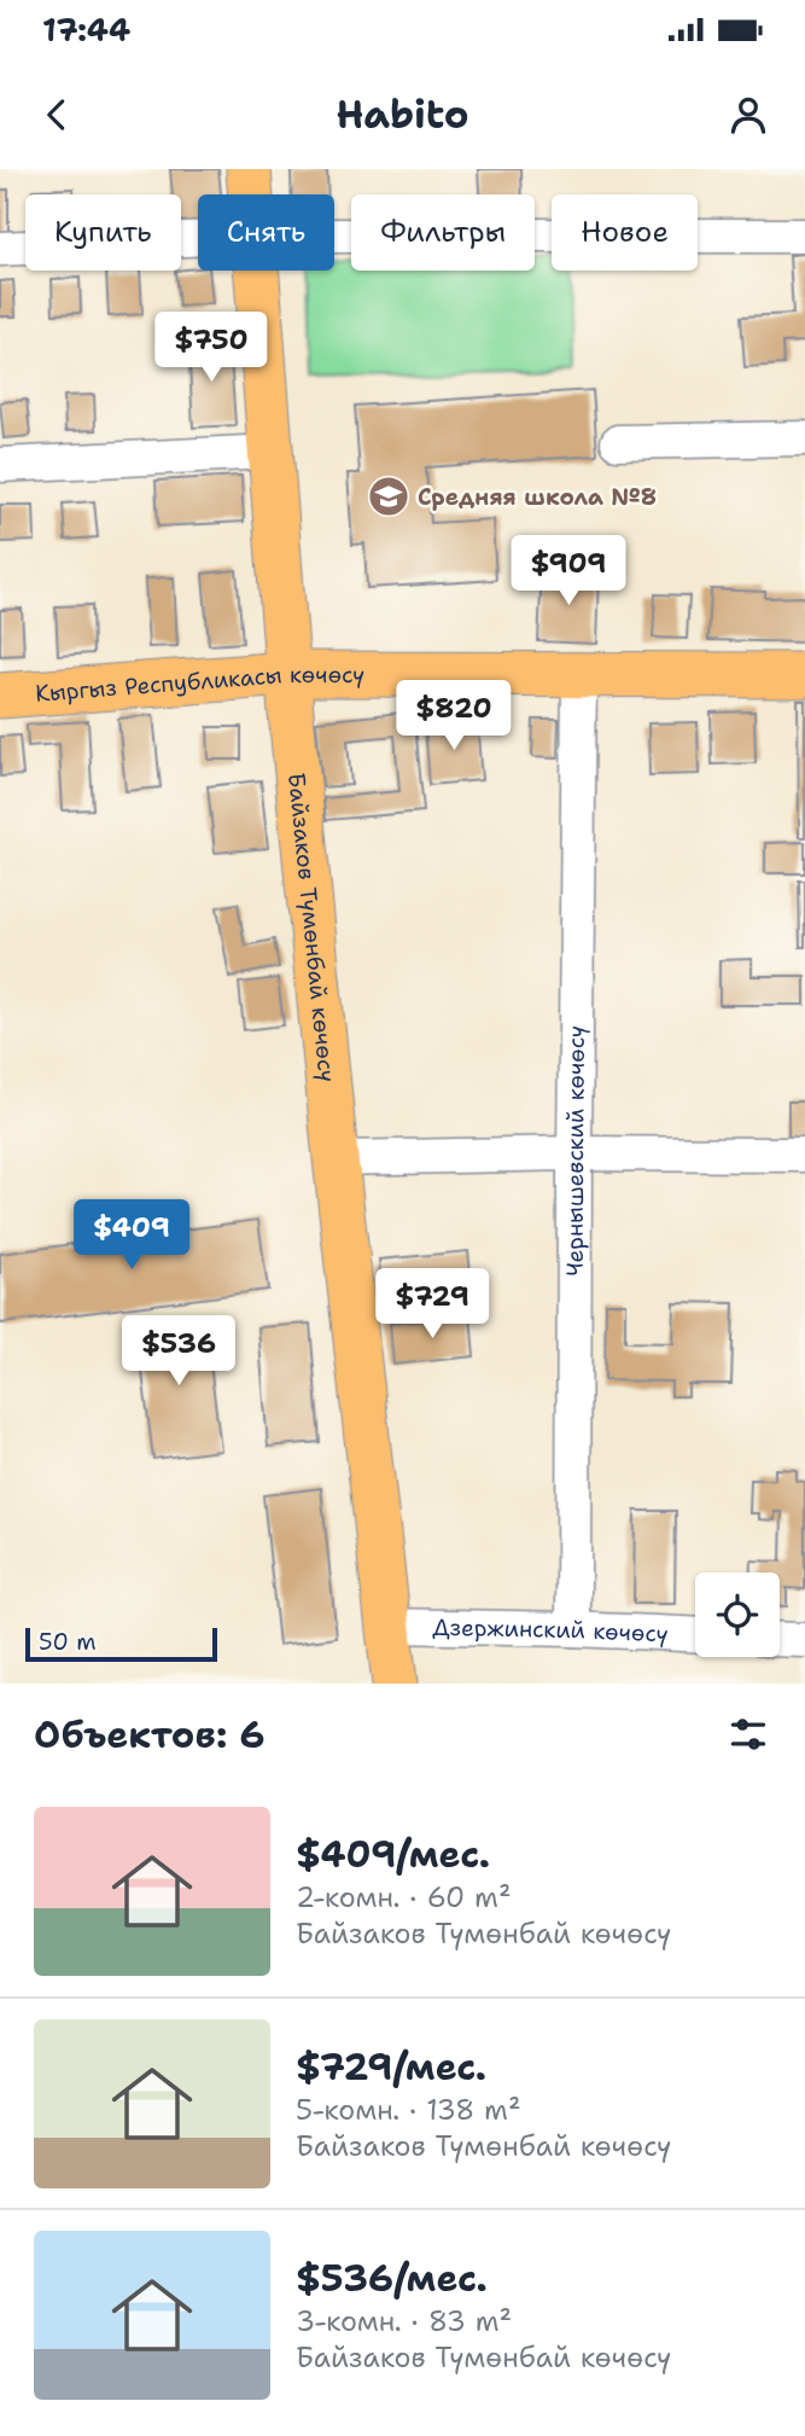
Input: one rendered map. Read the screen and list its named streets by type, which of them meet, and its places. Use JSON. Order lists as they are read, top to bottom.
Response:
{
  "streets": {
    "main road": ["Кыргыз Республикасы көчөсү", "Байзаков Түмөнбай көчөсү"],
    "street": ["Чернышевский көчөсү", "Дзержинский көчөсү"]
  },
  "crossings": [
    ["Кыргыз Республикасы көчөсү", "Байзаков Түмөнбай көчөсү"],
    ["Кыргыз Республикасы көчөсү", "Чернышевский көчөсү"],
    ["Байзаков Түмөнбай көчөсү", "Дзержинский көчөсү"],
    ["Чернышевский көчөсү", "Дзержинский көчөсү"]
  ],
  "places": {
    "school or university": ["Средняя школа №8"]
  },
  "scale_bar": "50 m",
  "page": {
    "status": "17:44",
    "header": "Habito",
    "chip": [
      "Купить",
      "Снять",
      "Фильтры",
      "Новое"
    ],
    "price": [
      "$750",
      "$909",
      "$820",
      "$409",
      "$729",
      "$536"
    ],
    "scale": "50 m",
    "heading": "Объектов: 6",
    "list": [
      {
        "name": "$409/мес.",
        "note": "2-комн. · 60 m² · Байзаков Түмөнбай көчөсү"
      },
      {
        "name": "$729/мес.",
        "note": "5-комн. · 138 m² · Байзаков Түмөнбай көчөсү"
      },
      {
        "name": "$536/мес.",
        "note": "3-комн. · 83 m² · Байзаков Түмөнбай көчөсү"
      }
    ]
  }
}
